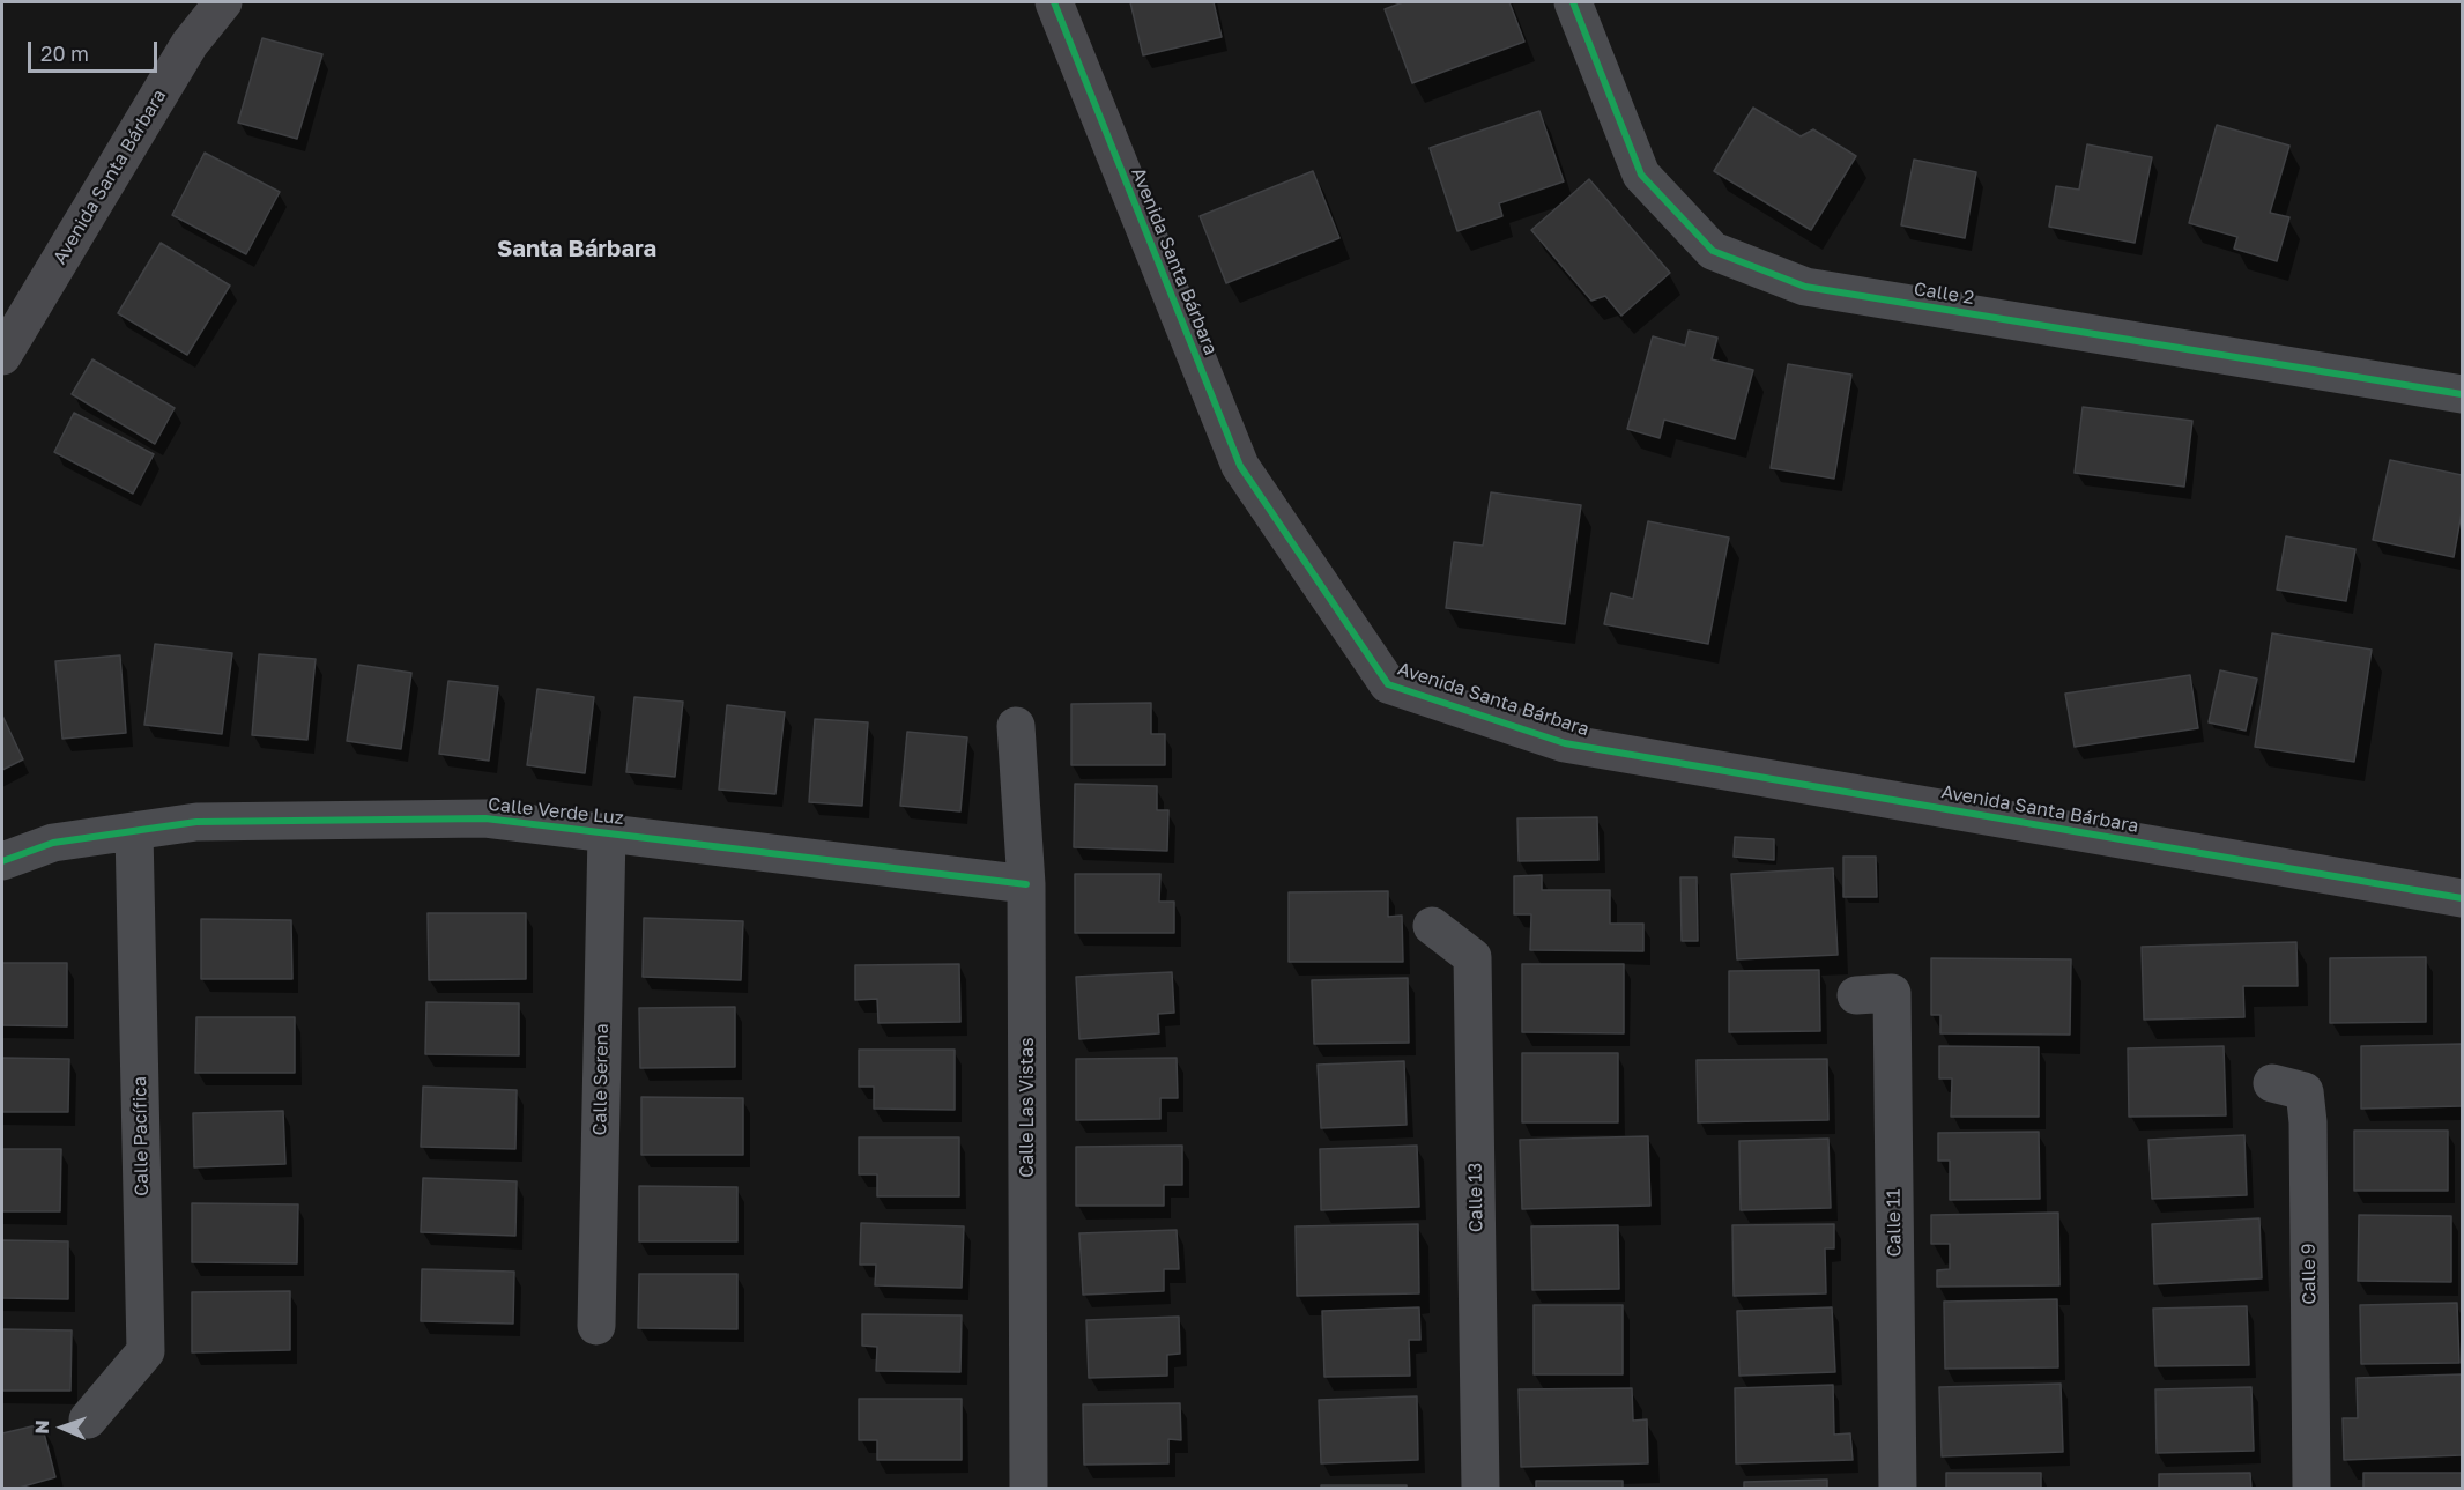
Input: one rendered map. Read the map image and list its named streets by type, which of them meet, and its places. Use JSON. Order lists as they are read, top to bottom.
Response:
{
  "streets": {
    "street": [
      "Avenida Santa Bárbara",
      "Calle 2",
      "Calle Verde Luz",
      "Calle Serena",
      "Calle Las Vistas",
      "Calle Pacífica",
      "Calle 13",
      "Calle 11",
      "Calle 9"
    ]
  },
  "crossings": [
    ["Calle Verde Luz", "Calle Serena"],
    ["Calle Verde Luz", "Calle Las Vistas"],
    ["Calle Verde Luz", "Calle Pacífica"]
  ],
  "districts": ["Santa Bárbara"],
  "scale_bar": "20 m",
  "north": "left"
}
